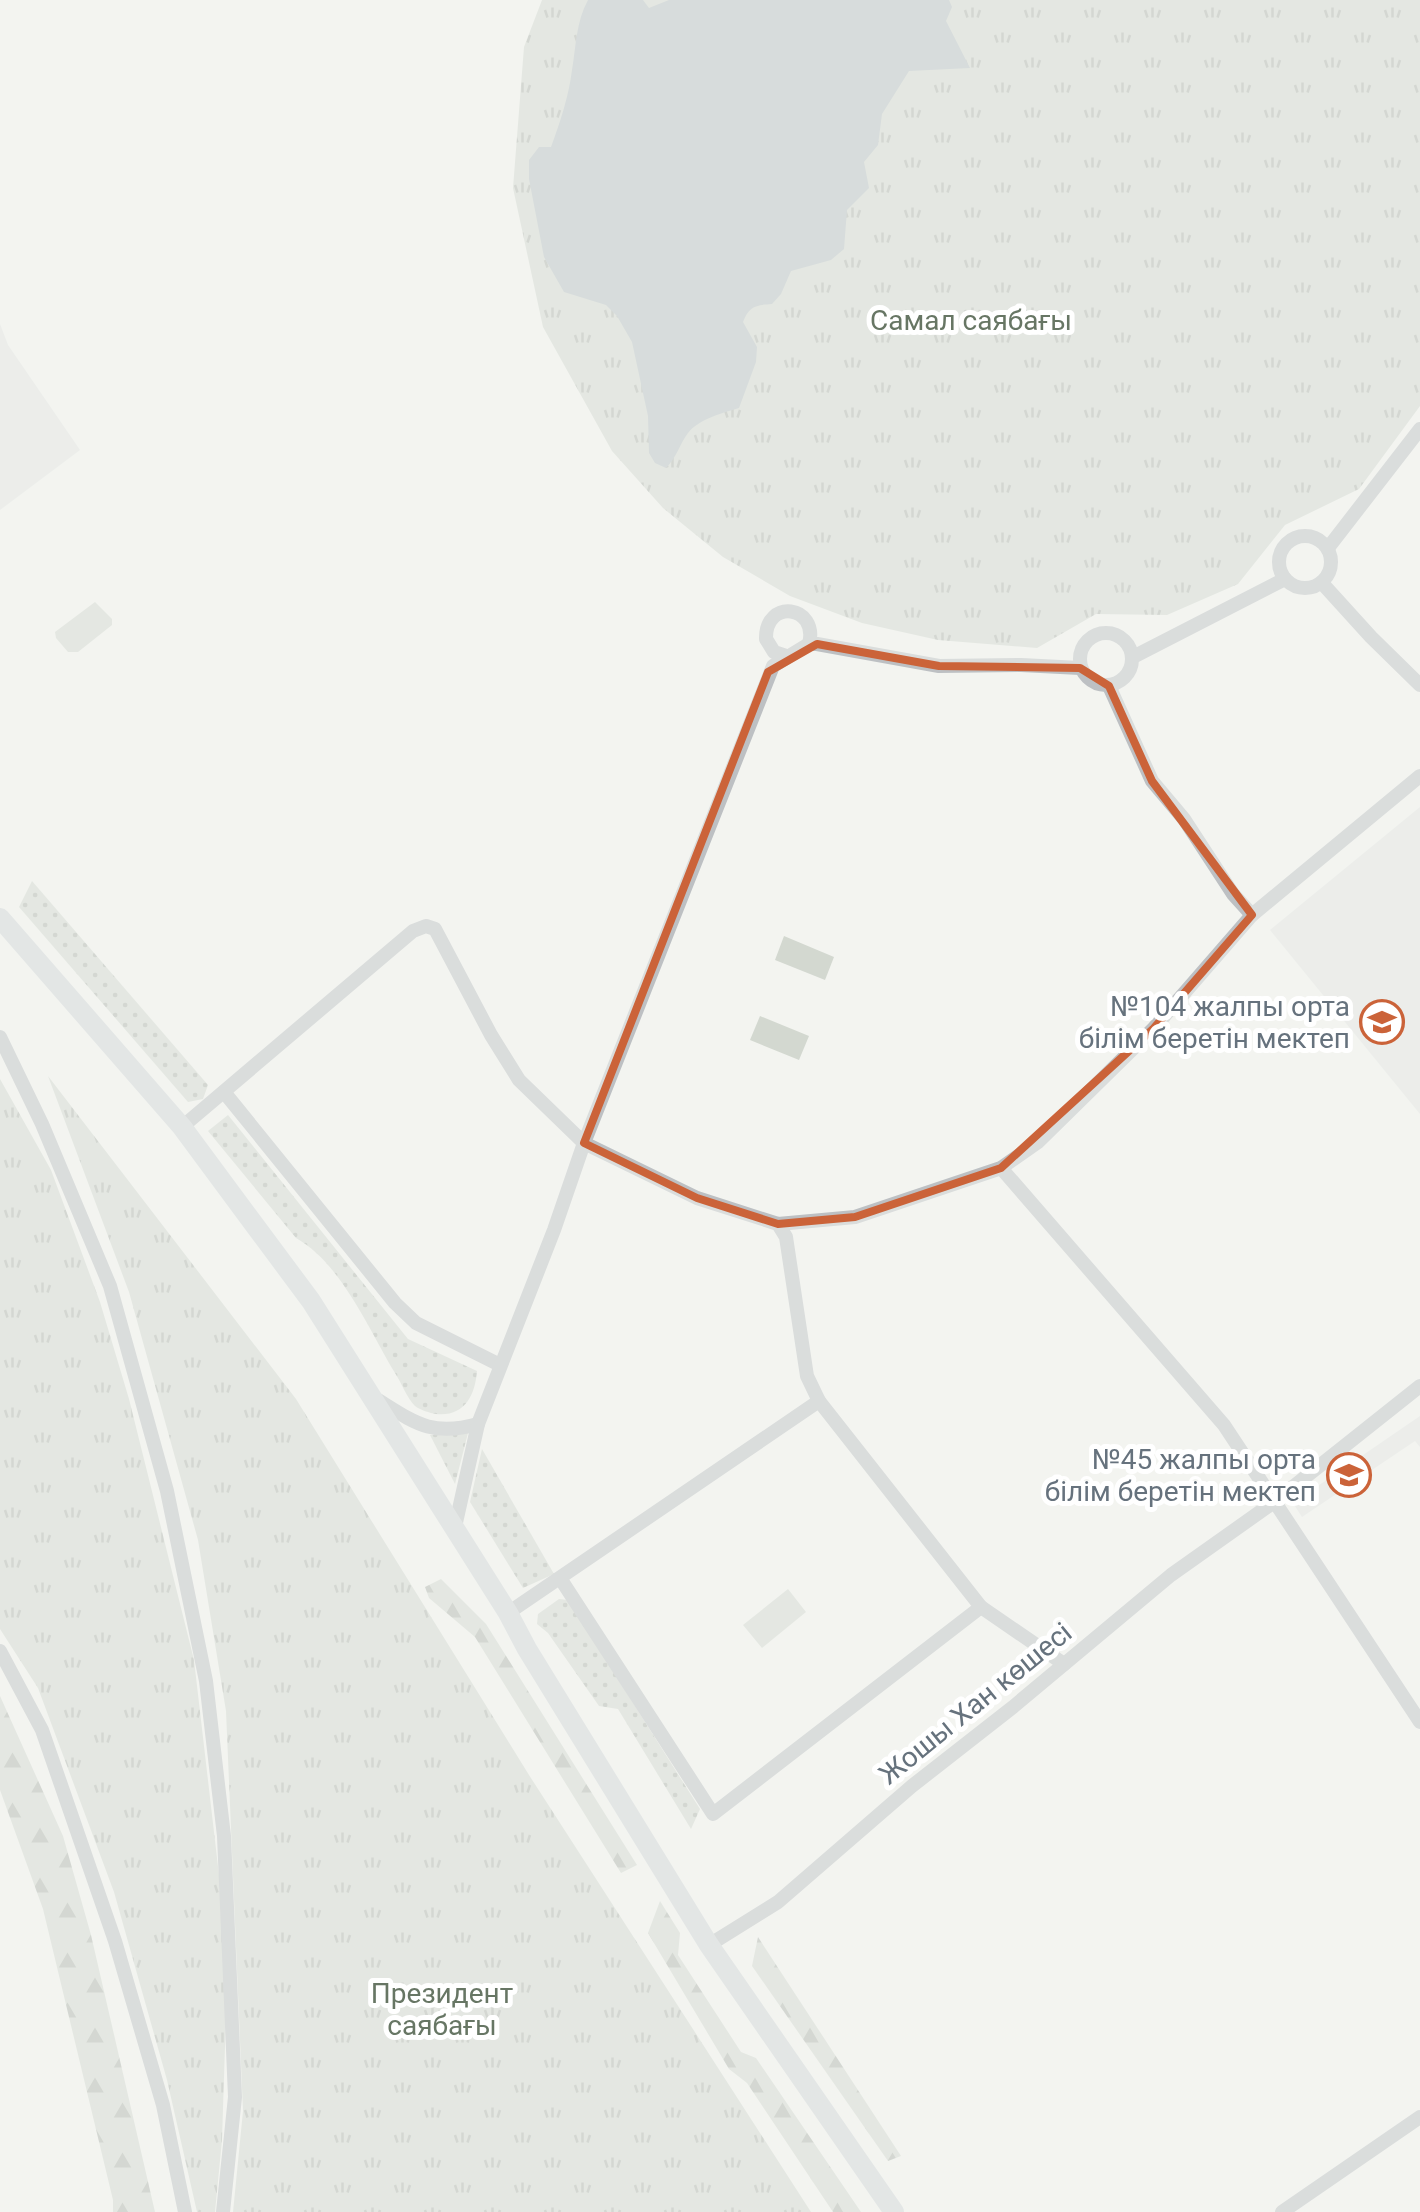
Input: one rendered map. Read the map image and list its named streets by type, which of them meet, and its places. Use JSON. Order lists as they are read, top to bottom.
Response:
{
  "streets": {
    "street": ["Жошы Хан көшесі"]
  },
  "parks": ["Самал саябағы", "Президент саябағы"],
  "places": {
    "school or university": ["№104 жалпы орта білім беретін мектеп", "№45 жалпы орта білім беретін мектеп"]
  }
}
